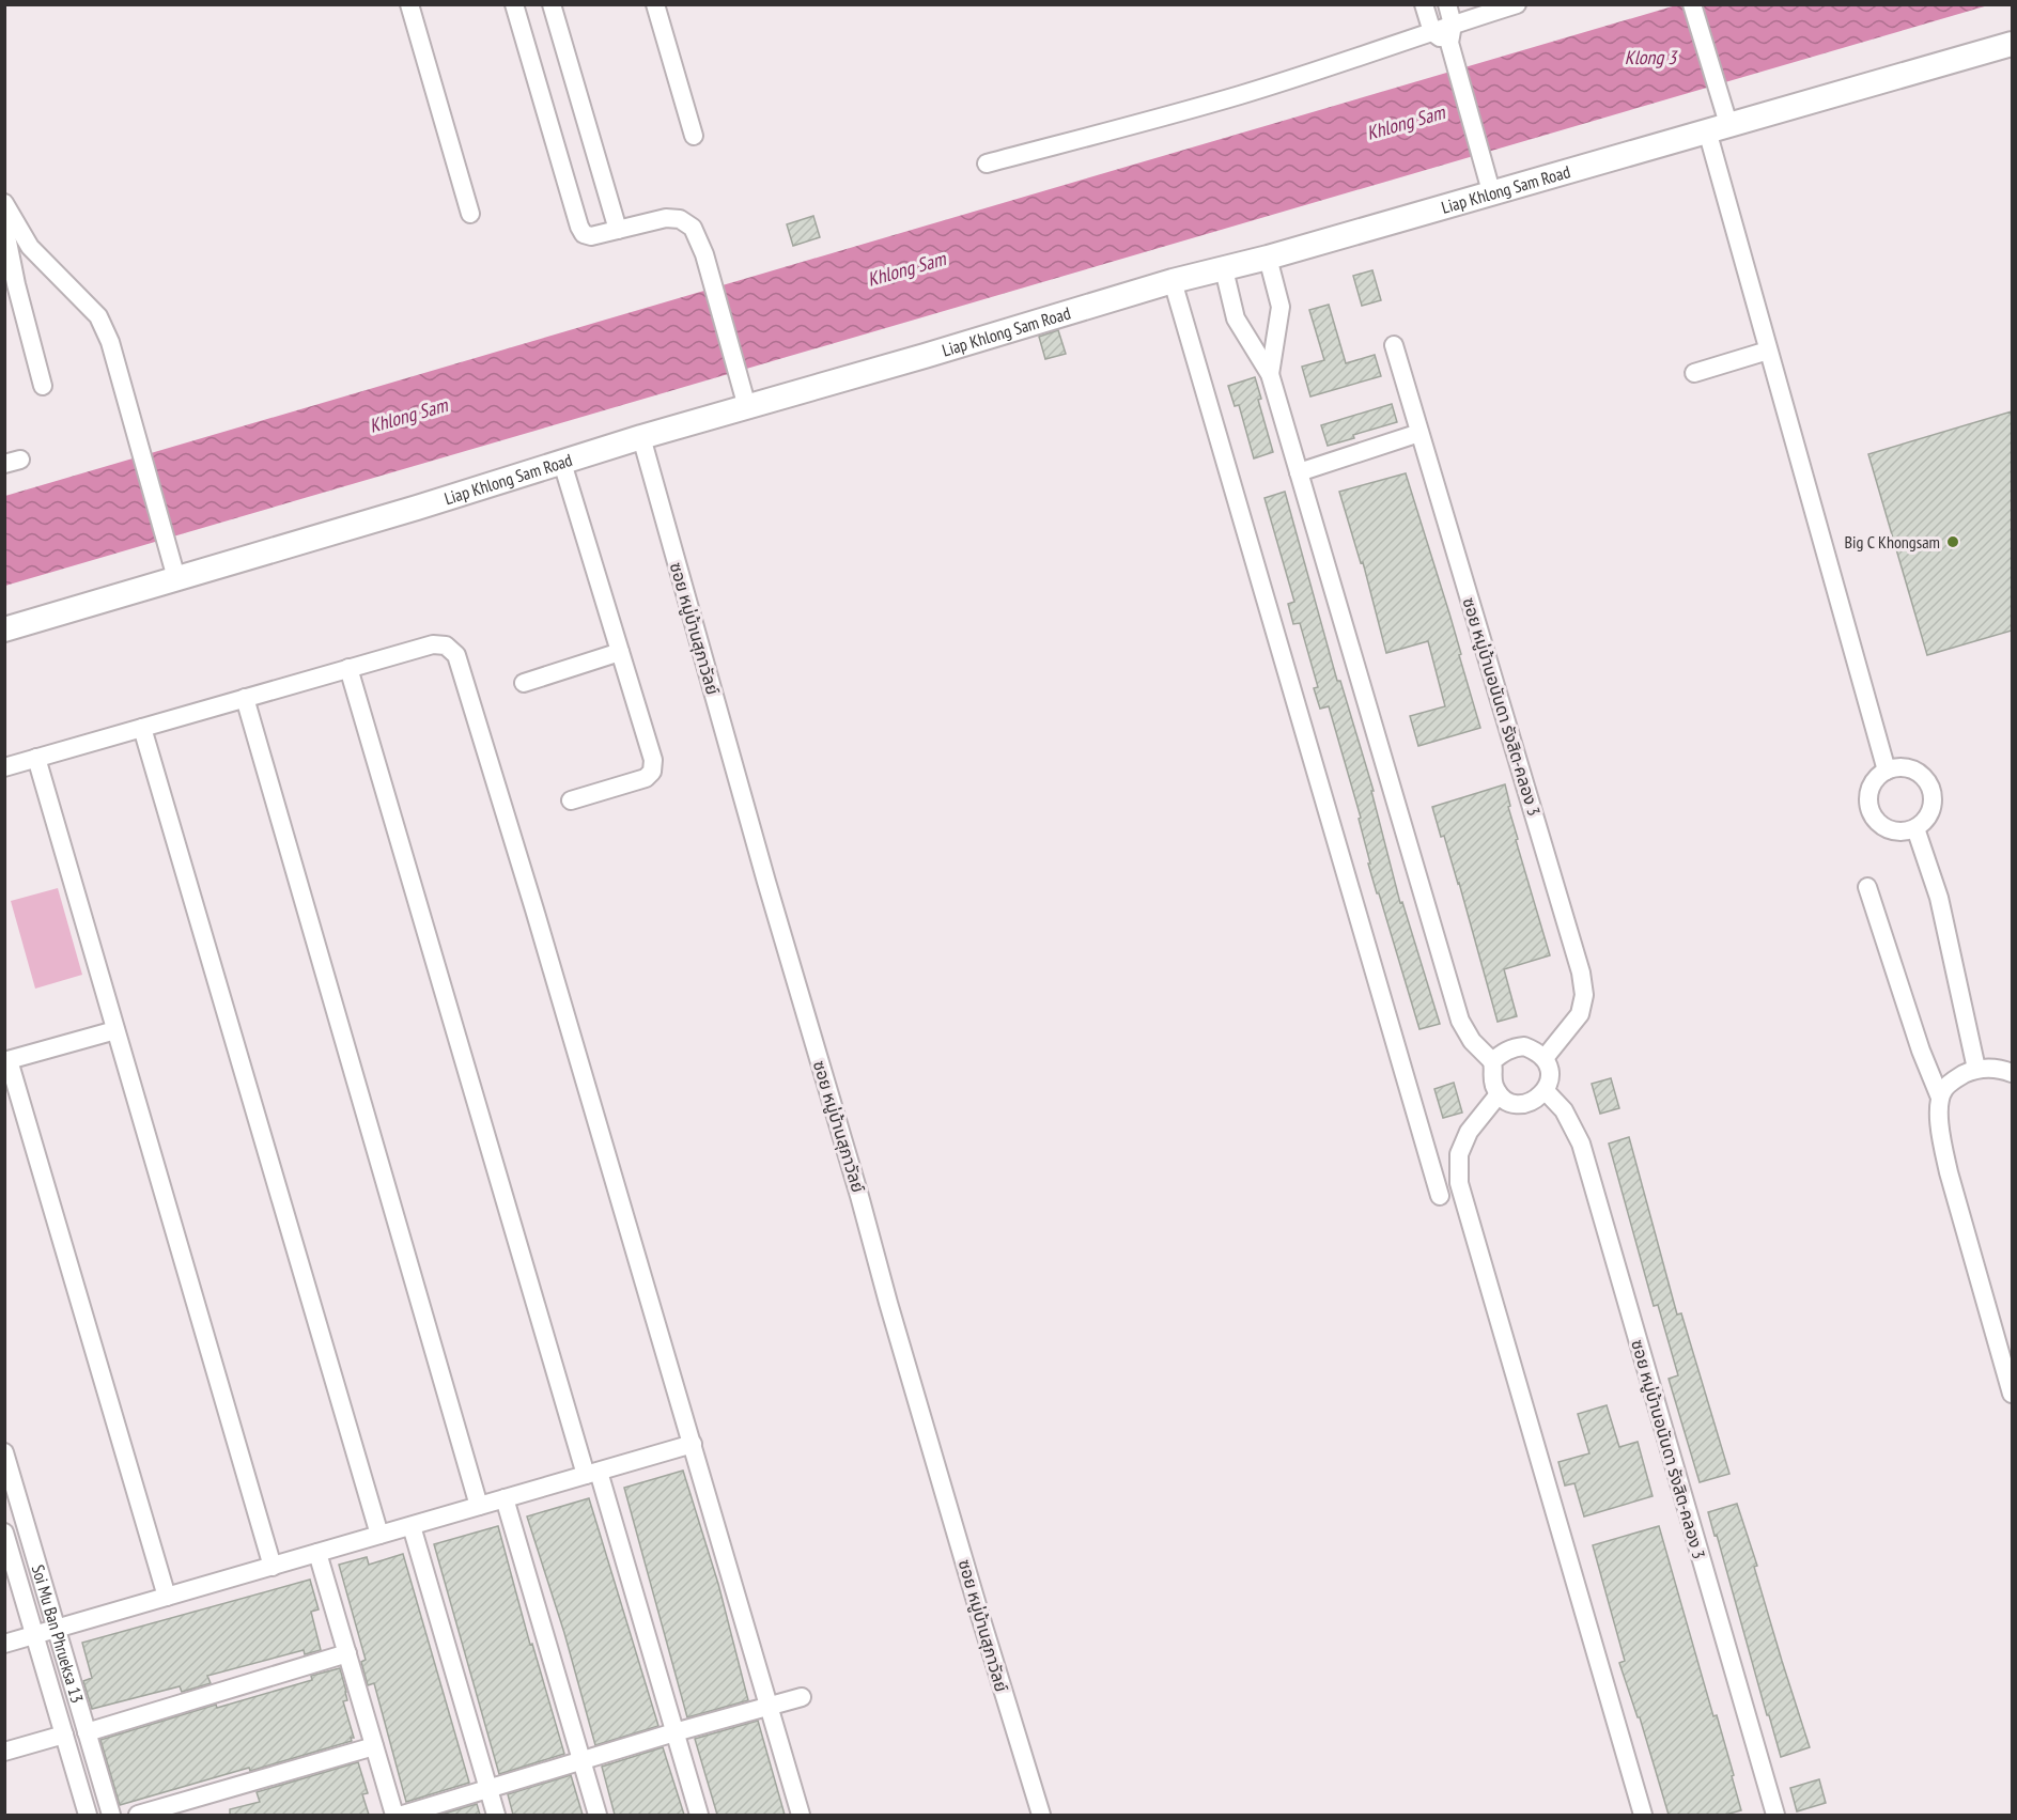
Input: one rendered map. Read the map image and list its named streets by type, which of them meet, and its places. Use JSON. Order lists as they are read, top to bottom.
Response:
{
  "streets": {
    "main road": ["Liap Khlong Sam Road"],
    "street": ["ซอย หมู่บ้านสุภาวัลย์", "ซอย หมู่บ้านอนันดา รังสิต-คลอง 3", "Soi Mu Ban Phrueksa 13"]
  },
  "crossings": [
    ["Liap Khlong Sam Road", "ซอย หมู่บ้านสุภาวัลย์"]
  ],
  "water": ["Klong 3", "Khlong Sam"],
  "places": ["Big C Khongsam"]
}
